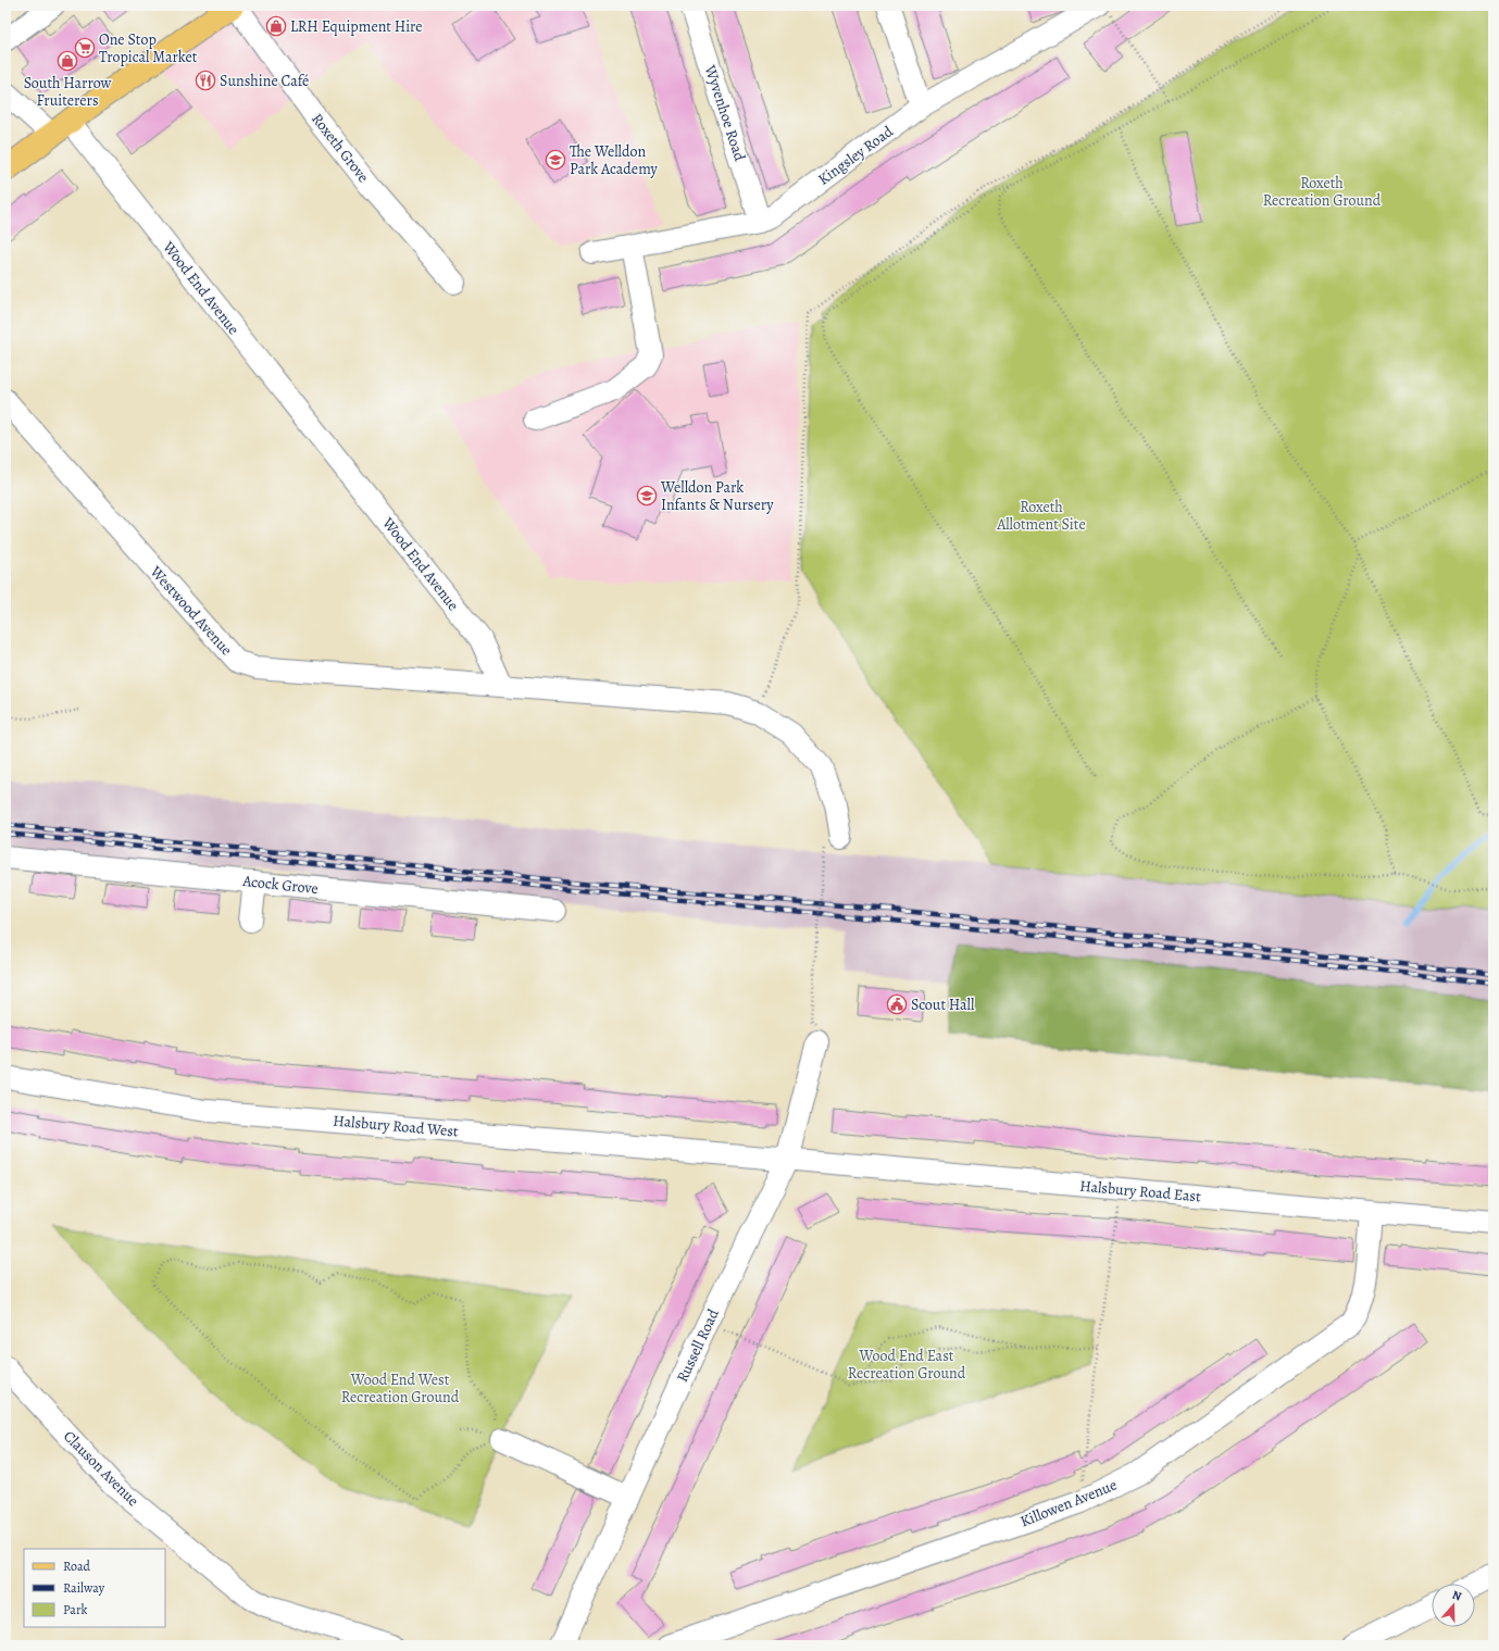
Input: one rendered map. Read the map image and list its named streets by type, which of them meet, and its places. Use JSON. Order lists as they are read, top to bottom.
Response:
{
  "streets": {
    "street": [
      "Wyvenhoe Road",
      "Roxeth Grove",
      "Kingsley Road",
      "Wood End Avenue",
      "Westwood Avenue",
      "Acock Grove",
      "Halsbury Road West",
      "Halsbury Road East",
      "Russell Road",
      "Clauson Avenue",
      "Killowen Avenue"
    ]
  },
  "crossings": [
    ["Wyvenhoe Road", "Kingsley Road"],
    ["Wood End Avenue", "Westwood Avenue"],
    ["Halsbury Road West", "Halsbury Road East"],
    ["Halsbury Road West", "Russell Road"],
    ["Halsbury Road East", "Russell Road"],
    ["Halsbury Road East", "Killowen Avenue"]
  ],
  "parks": [
    "Roxeth Recreation Ground",
    "Roxeth Allotment Site",
    "Wood End East Recreation Ground",
    "Wood End West Recreation Ground"
  ],
  "places": {
    "shop": ["LRH Equipment Hire", "South Harrow Fruiterers"],
    "supermarket": ["One Stop Tropical Market"],
    "restaurant": ["Sunshine Café"],
    "school or university": ["The Welldon Park Academy", "Welldon Park Infants & Nursery"],
    "public building": ["Scout Hall"]
  },
  "legend": ["Road", "Railway", "Park"],
  "north": "top"
}
